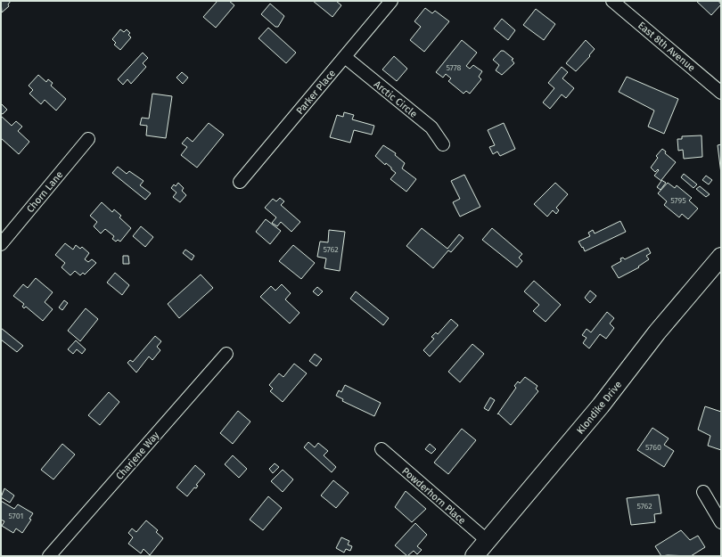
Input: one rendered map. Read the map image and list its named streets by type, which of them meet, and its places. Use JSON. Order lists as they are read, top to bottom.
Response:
{
  "streets": {
    "street": [
      "East 8th Avenue",
      "Parker Place",
      "Arctic Circle",
      "Chorn Lane",
      "Klondike Drive",
      "Charjene Way",
      "Powderhorn Place"
    ]
  },
  "crossings": [
    ["Parker Place", "Arctic Circle"],
    ["Klondike Drive", "Powderhorn Place"]
  ],
  "house_numbers": [
    "5778",
    "5795",
    "5762",
    "5760",
    "5762",
    "5701"
  ]
}
